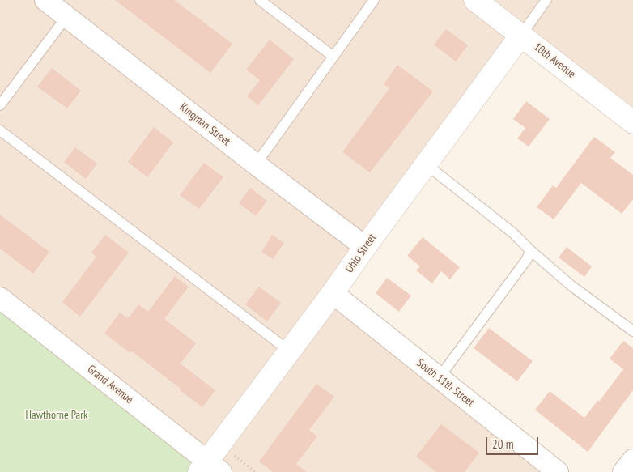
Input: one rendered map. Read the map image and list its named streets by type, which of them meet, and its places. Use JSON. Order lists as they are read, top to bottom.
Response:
{
  "streets": {
    "street": [
      "10th Avenue",
      "Kingman Street",
      "Ohio Street",
      "South 11th Street",
      "Grand Avenue"
    ]
  },
  "crossings": [
    ["10th Avenue", "Ohio Street"],
    ["Kingman Street", "Ohio Street"],
    ["Ohio Street", "South 11th Street"],
    ["Ohio Street", "Grand Avenue"]
  ],
  "parks": ["Hawthorne Park"],
  "scale_bar": "20 m"
}
